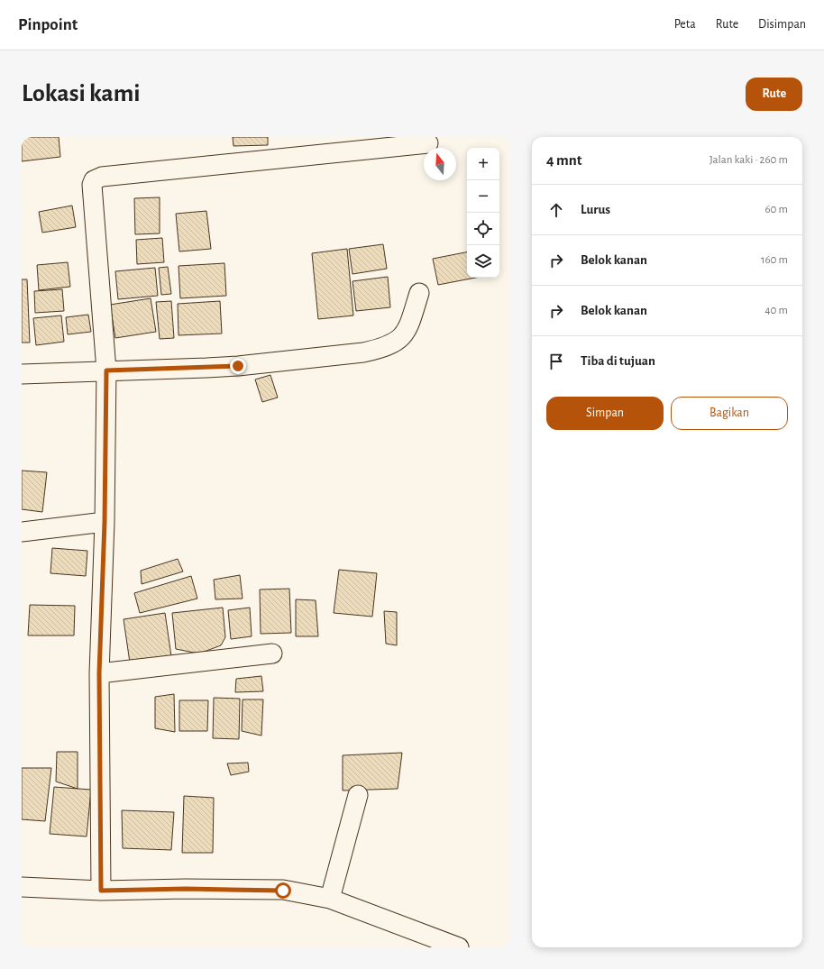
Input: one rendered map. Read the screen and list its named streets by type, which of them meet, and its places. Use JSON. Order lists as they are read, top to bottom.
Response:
{
  "north": "top",
  "page": {
    "header": "Pinpoint",
    "nav": ["Peta", "Rute", "Disimpan"],
    "buttons": [
      "Rute",
      ["Simpan", "Bagikan"]
    ],
    "title": "Lokasi kami",
    "heading": ["4 mnt", "Jalan kaki · 260 m"],
    "map_buttons": ["+", "−"],
    "list": [
      ["Lurus", "60 m"],
      ["Belok kanan", "160 m"],
      ["Belok kanan", "40 m"],
      "Tiba di tujuan"
    ]
  }
}
